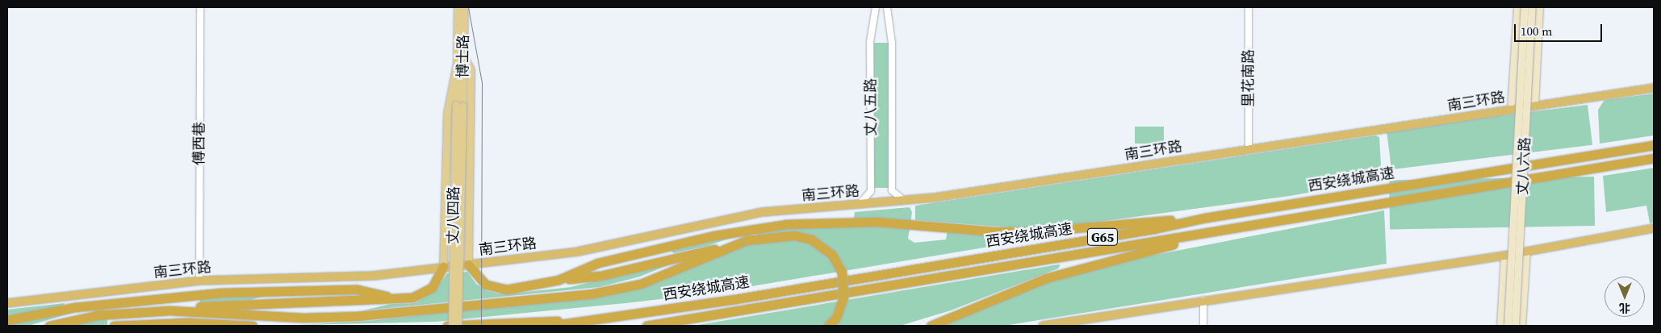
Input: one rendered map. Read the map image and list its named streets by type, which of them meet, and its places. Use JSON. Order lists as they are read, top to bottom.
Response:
{
  "streets": {
    "highway": ["南三环路", "西安绕城高速", "G65"],
    "main road": ["博士路", "丈八六路", "丈八四路"],
    "street": ["里花南路", "丈八五路", "傅西巷"]
  },
  "crossings": [
    ["博士路", "丈八四路"],
    ["里花南路", "南三环路"],
    ["南三环路", "丈八五路"],
    ["南三环路", "傅西巷"]
  ],
  "scale_bar": "100 m",
  "north": "bottom"
}
